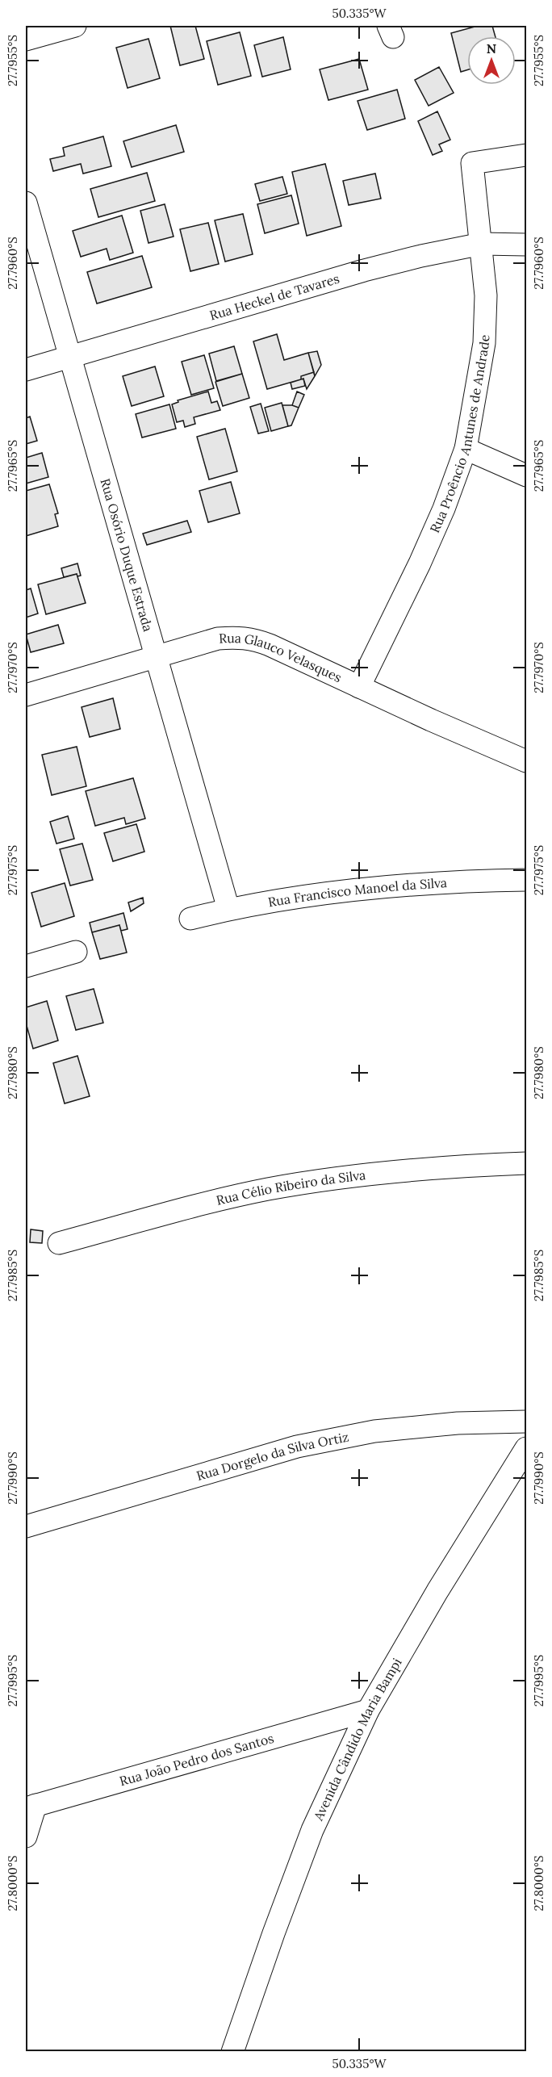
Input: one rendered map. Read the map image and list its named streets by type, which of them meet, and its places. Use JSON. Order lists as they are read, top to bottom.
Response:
{
  "streets": {
    "street": [
      "Rua Heckel de Tavares",
      "Rua Proêncio Antunes de Andrade",
      "Rua Osório Duque Estrada",
      "Rua Glauco Velasques",
      "Rua Francisco Manoel da Silva",
      "Rua Célio Ribeiro da Silva",
      "Rua Dorgelo da Silva Ortiz",
      "Avenida Cândido Maria Bampi",
      "Rua João Pedro dos Santos"
    ]
  },
  "crossings": [
    ["Rua Heckel de Tavares", "Rua Proêncio Antunes de Andrade"],
    ["Rua Heckel de Tavares", "Rua Osório Duque Estrada"],
    ["Rua Proêncio Antunes de Andrade", "Rua Glauco Velasques"],
    ["Rua Osório Duque Estrada", "Rua Glauco Velasques"],
    ["Rua Osório Duque Estrada", "Rua Francisco Manoel da Silva"],
    ["Avenida Cândido Maria Bampi", "Rua João Pedro dos Santos"]
  ],
  "north": "top",
  "coordinates": [
    "50.335°W",
    "27.7955°S",
    "27.7960°S",
    "27.7965°S",
    "27.7970°S",
    "27.7975°S",
    "27.7980°S",
    "27.7985°S",
    "27.7990°S",
    "27.7995°S",
    "27.8000°S"
  ]
}
